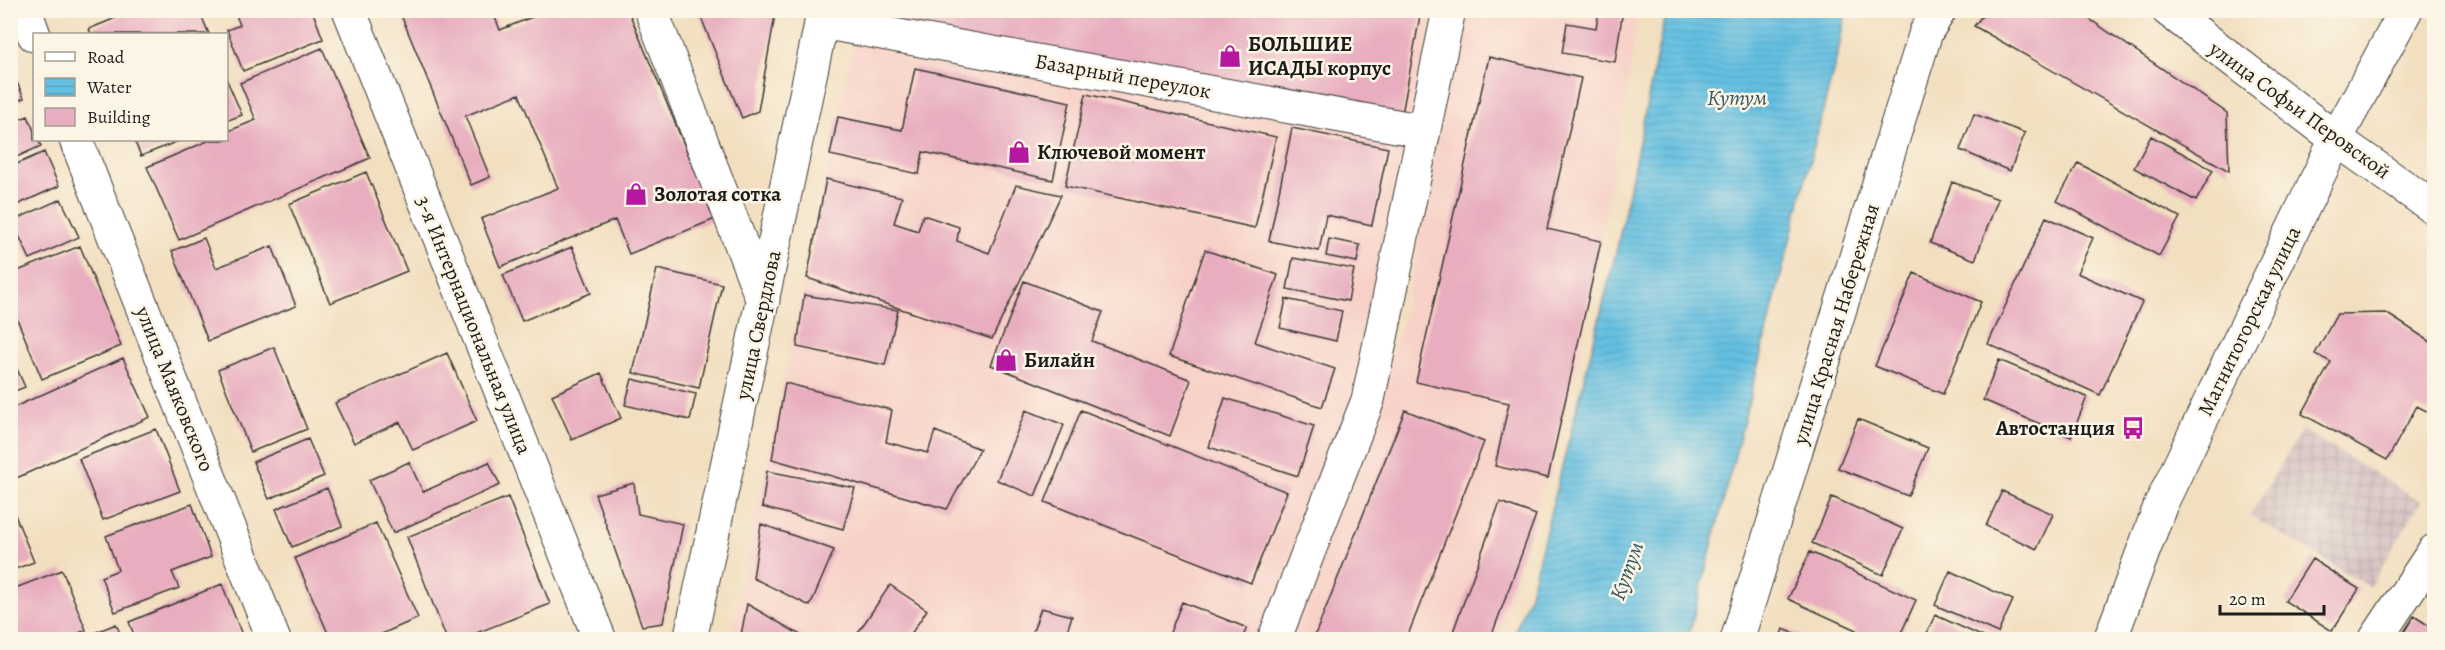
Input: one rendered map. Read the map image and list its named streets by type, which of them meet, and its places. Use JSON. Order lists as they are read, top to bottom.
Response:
{
  "streets": {
    "street": [
      "Базарный переулок",
      "улица Софьи Перовской",
      "Магнитогорская улица",
      "улица Красная Набережная",
      "3-я Интернациональная улица",
      "улица Свердлова",
      "улица Маяковского"
    ]
  },
  "crossings": [
    ["Базарный переулок", "улица Свердлова"],
    ["улица Софьи Перовской", "Магнитогорская улица"]
  ],
  "water": ["Кутум"],
  "places": {
    "shop": [
      "БОЛЬШИЕ ИСАДЫ корпус",
      "Ключевой момент",
      "Золотая сотка",
      "Билайн"
    ],
    "bus stop": ["Автостанция"]
  },
  "legend": ["Road", "Water", "Building"],
  "scale_bar": "20 m"
}
